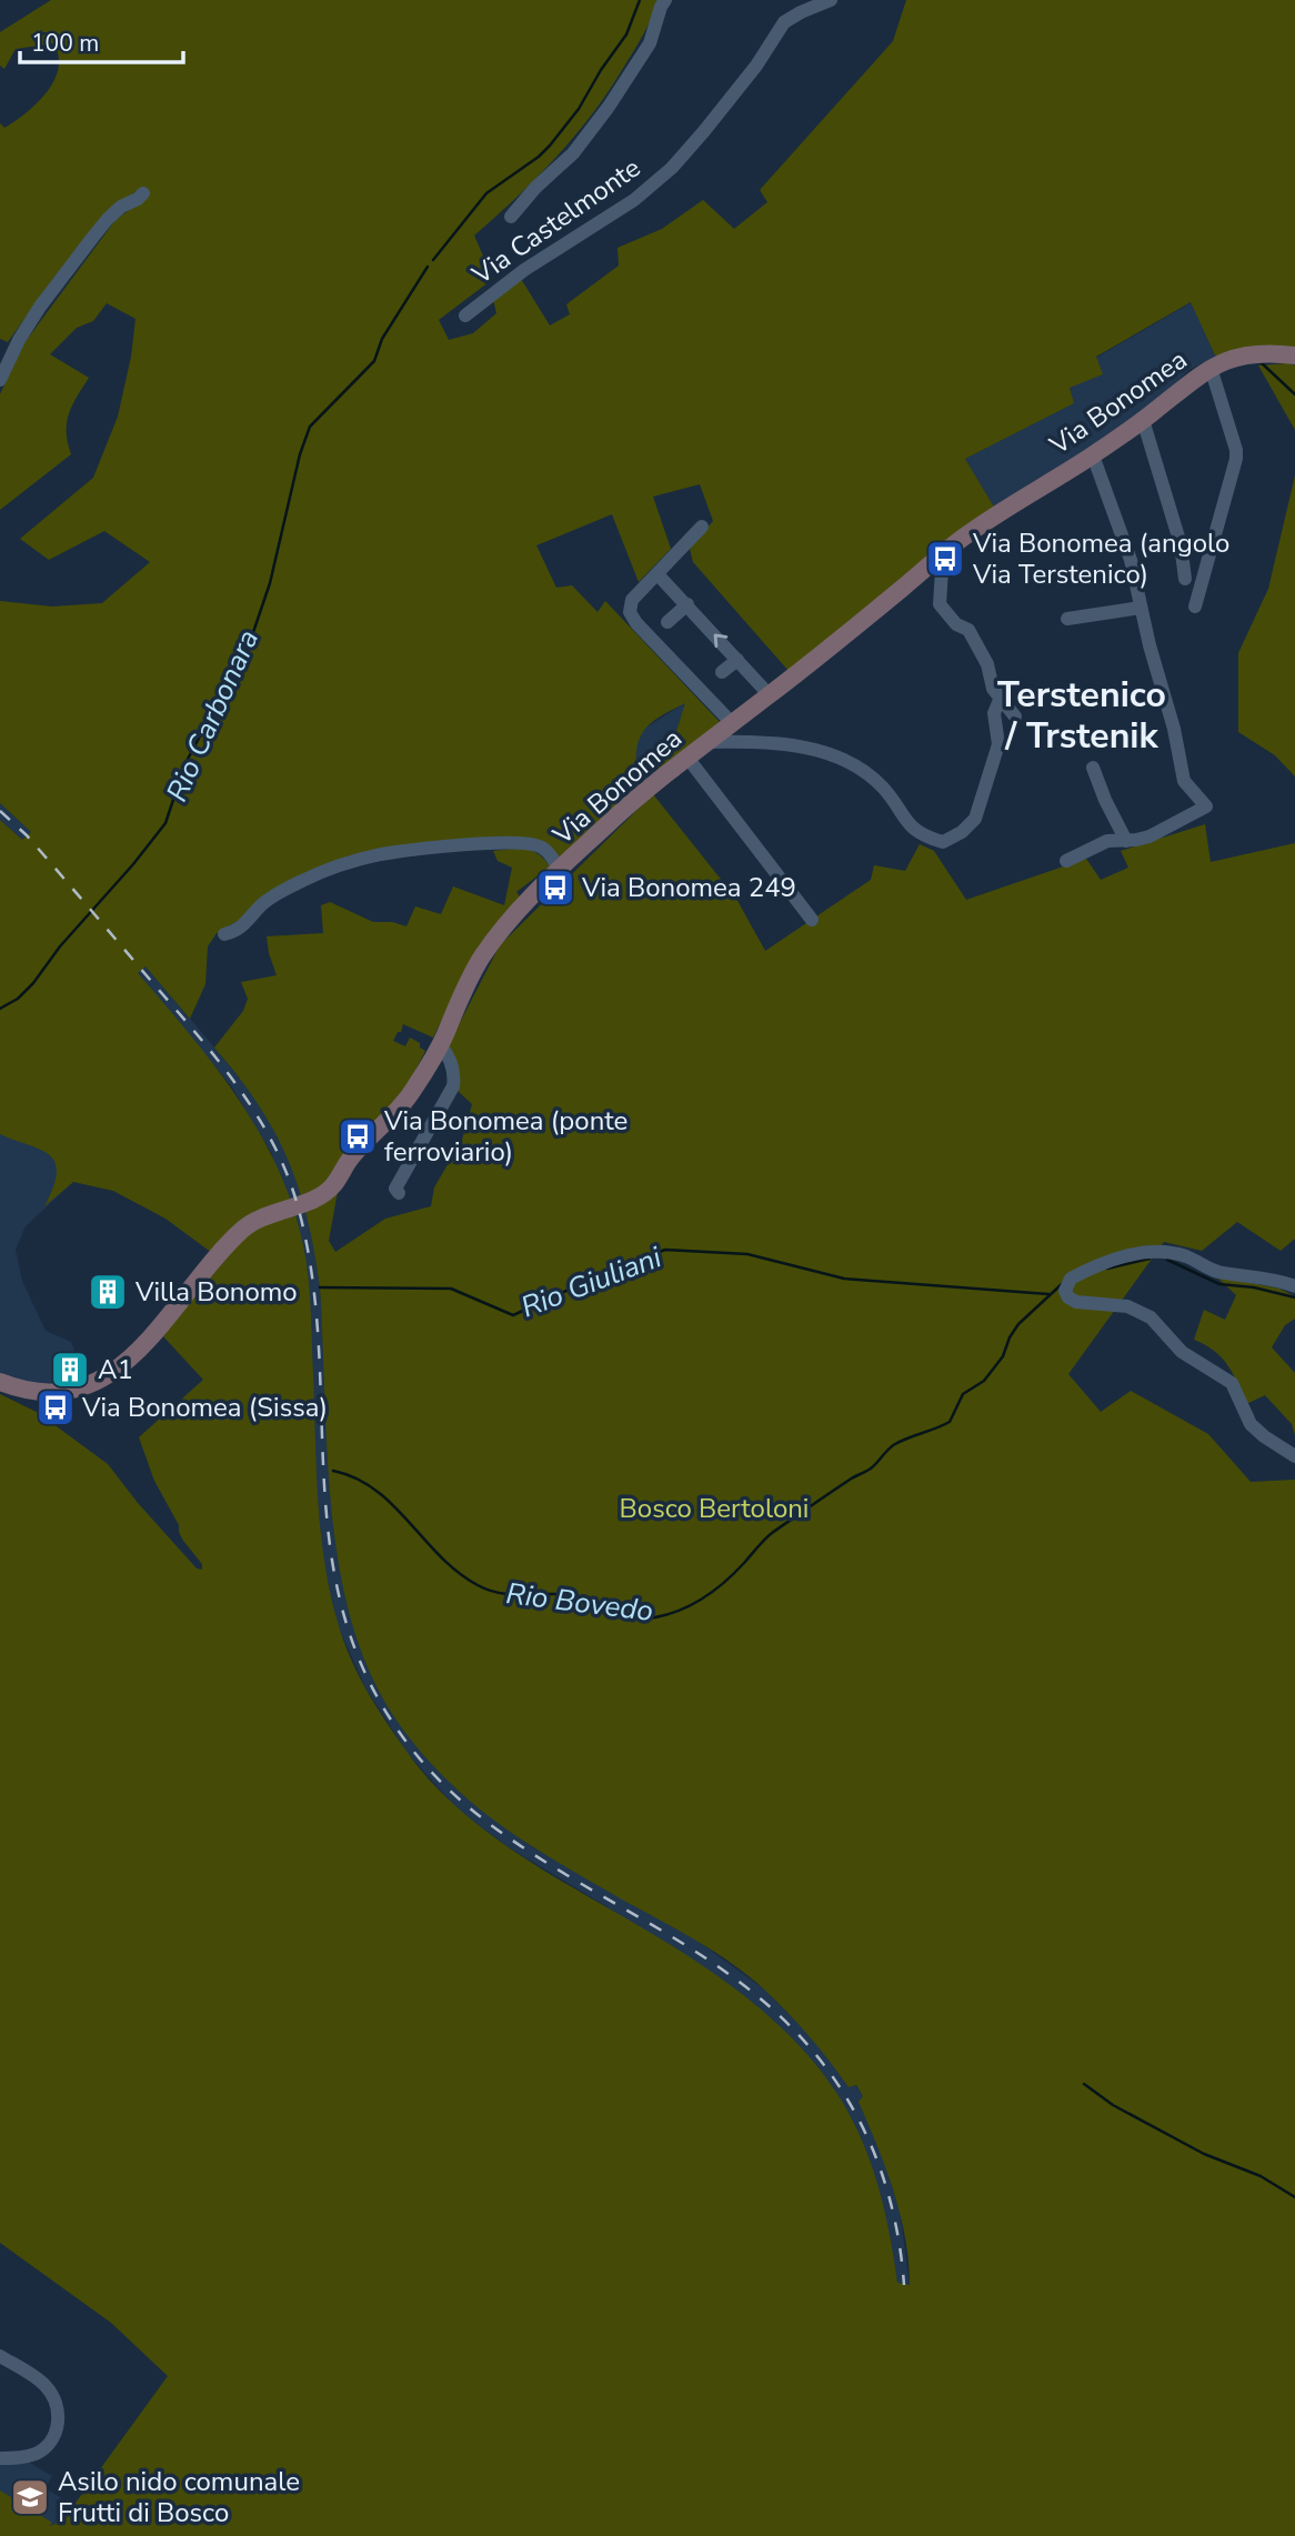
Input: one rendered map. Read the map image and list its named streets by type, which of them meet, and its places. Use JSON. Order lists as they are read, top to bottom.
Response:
{
  "streets": {
    "street": ["Via Castelmonte", "Via Bonomea"]
  },
  "districts": ["Terstenico / Trstenik"],
  "water": ["Rio Carbonara", "Rio Giuliani", "Rio Bovedo"],
  "parks": ["Bosco Bertoloni"],
  "places": {
    "bus stop": [
      "Via Bonomea (angolo Via Terstenico)",
      "Via Bonomea 249",
      "Via Bonomea (ponte ferroviario)",
      "Via Bonomea (Sissa)"
    ],
    "building": ["Villa Bonomo", "A1"],
    "school or university": ["Asilo nido comunale Frutti di Bosco"]
  },
  "scale_bar": "100 m"
}
